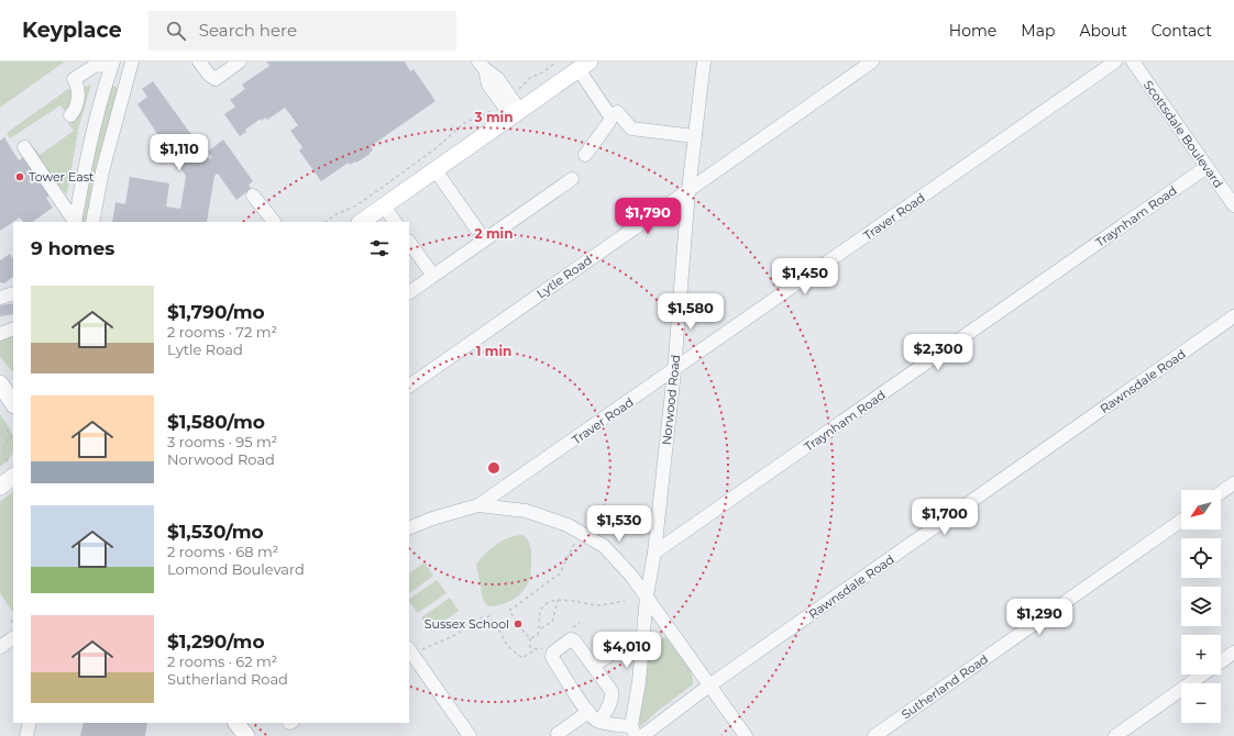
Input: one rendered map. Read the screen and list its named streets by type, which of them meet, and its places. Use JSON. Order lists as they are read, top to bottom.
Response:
{
  "streets": {
    "street": [
      "Scottsdale Boulevard",
      "Traver Road",
      "Traynham Road",
      "Lytle Road",
      "Rawnsdale Road",
      "Norwood Road",
      "Sutherland Road"
    ]
  },
  "crossings": [
    ["Scottsdale Boulevard", "Traynham Road"],
    ["Traver Road", "Norwood Road"],
    ["Traynham Road", "Norwood Road"],
    ["Lytle Road", "Norwood Road"]
  ],
  "places": ["Tower East", "Sussex School"],
  "north": "bottom left",
  "page": {
    "header": "Keyplace",
    "search": "Search here",
    "nav": [
      "Home",
      "Map",
      "About",
      "Contact"
    ],
    "price": [
      "$1,110",
      "$1,790",
      "$1,450",
      "$1,580",
      "$2,300",
      "$1,700",
      "$1,530",
      "$1,290",
      "$4,010"
    ],
    "heading": "9 homes",
    "list": [
      {
        "name": "$1,790/mo",
        "note": "2 rooms · 72 m² · Lytle Road"
      },
      {
        "name": "$1,580/mo",
        "note": "3 rooms · 95 m² · Norwood Road"
      },
      {
        "name": "$1,530/mo",
        "note": "2 rooms · 68 m² · Lomond Boulevard"
      },
      {
        "name": "$1,290/mo",
        "note": "2 rooms · 62 m² · Sutherland Road"
      }
    ],
    "map_buttons": ["+", "−"]
  },
  "rings": ["3 min", "2 min", "1 min"]
}
